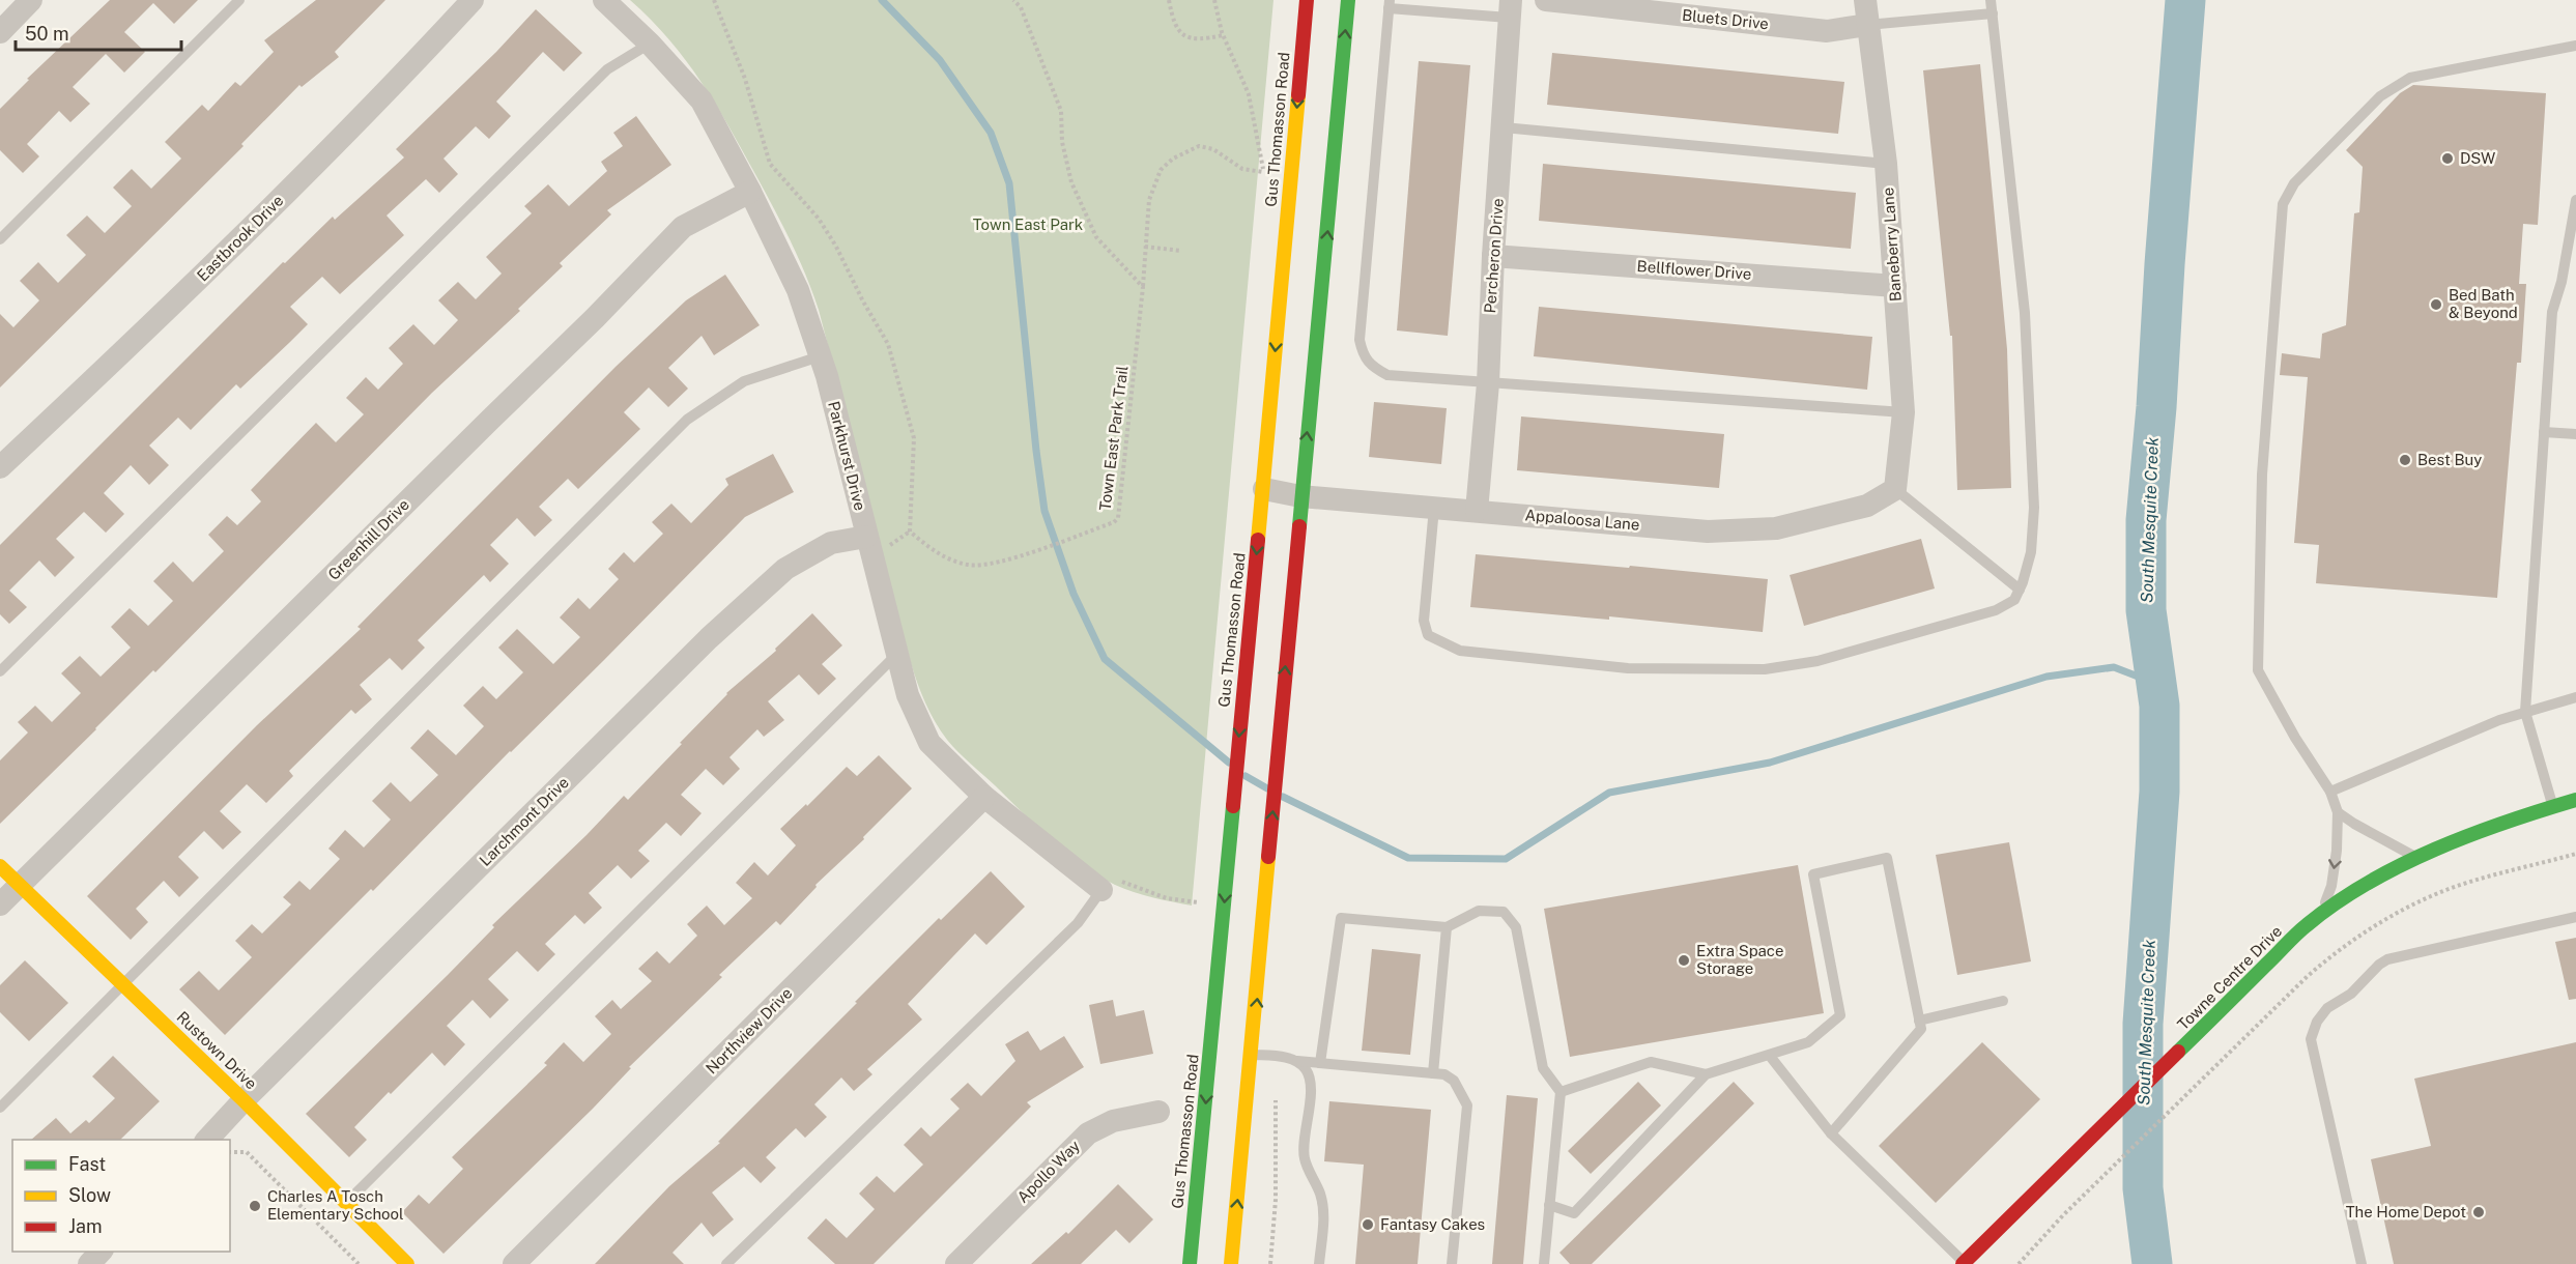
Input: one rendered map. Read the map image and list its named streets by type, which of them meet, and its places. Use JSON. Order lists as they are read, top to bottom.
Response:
{
  "streets": {
    "main road": ["Gus Thomasson Road", "Towne Centre Drive", "Rustown Drive"],
    "street": [
      "Bluets Drive",
      "Eastbrook Drive",
      "Baneberry Lane",
      "Percheron Drive",
      "Bellflower Drive",
      "Parkhurst Drive",
      "Appaloosa Lane",
      "Greenhill Drive",
      "Larchmont Drive",
      "Northview Drive",
      "Apollo Way"
    ],
    "path": ["Town East Park Trail"]
  },
  "crossings": [
    ["Bluets Drive", "Baneberry Lane"],
    ["Gus Thomasson Road", "Appaloosa Lane"],
    ["Baneberry Lane", "Bellflower Drive"],
    ["Baneberry Lane", "Appaloosa Lane"],
    ["Percheron Drive", "Bellflower Drive"],
    ["Percheron Drive", "Appaloosa Lane"],
    ["Parkhurst Drive", "Greenhill Drive"],
    ["Parkhurst Drive", "Larchmont Drive"],
    ["Parkhurst Drive", "Northview Drive"],
    ["Greenhill Drive", "Rustown Drive"],
    ["Larchmont Drive", "Rustown Drive"]
  ],
  "water": ["South Mesquite Creek"],
  "parks": ["Town East Park"],
  "places": [
    "DSW",
    "Bed Bath & Beyond",
    "Best Buy",
    "Extra Space Storage",
    "Charles A Tosch Elementary School",
    "The Home Depot",
    "Fantasy Cakes"
  ],
  "legend": ["Fast", "Slow", "Jam"],
  "scale_bar": "50 m"
}
